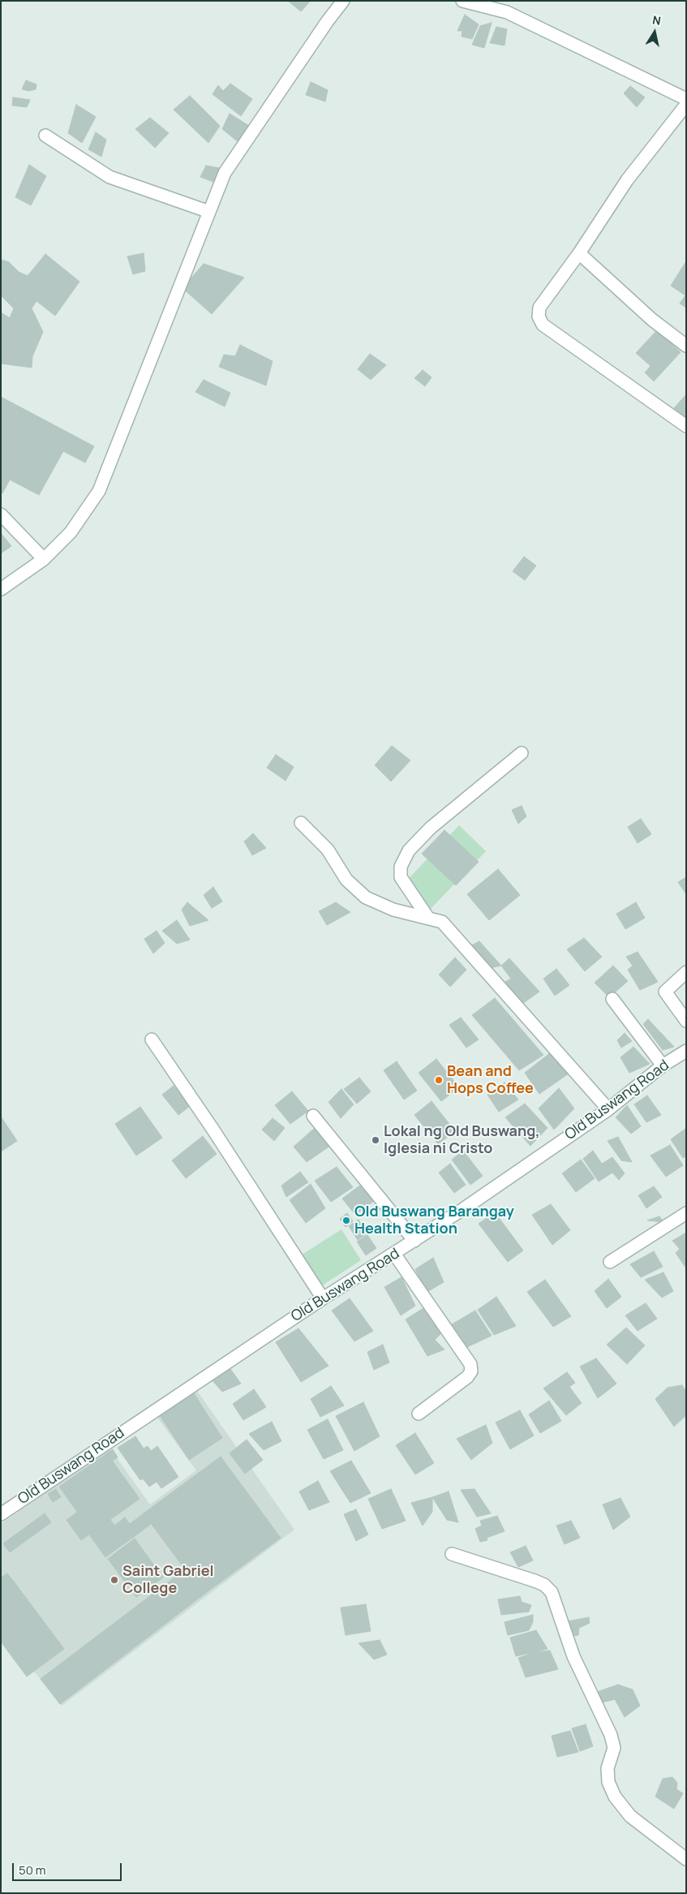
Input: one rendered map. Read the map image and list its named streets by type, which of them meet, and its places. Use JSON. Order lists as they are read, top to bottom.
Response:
{
  "streets": {
    "street": ["Old Buswang Road"]
  },
  "places": [
    "Bean and Hops Coffee",
    "Lokal ng Old Buswang, Iglesia ni Cristo",
    "Old Buswang Barangay Health Station",
    "Saint Gabriel College"
  ],
  "scale_bar": "50 m",
  "north": "top"
}
